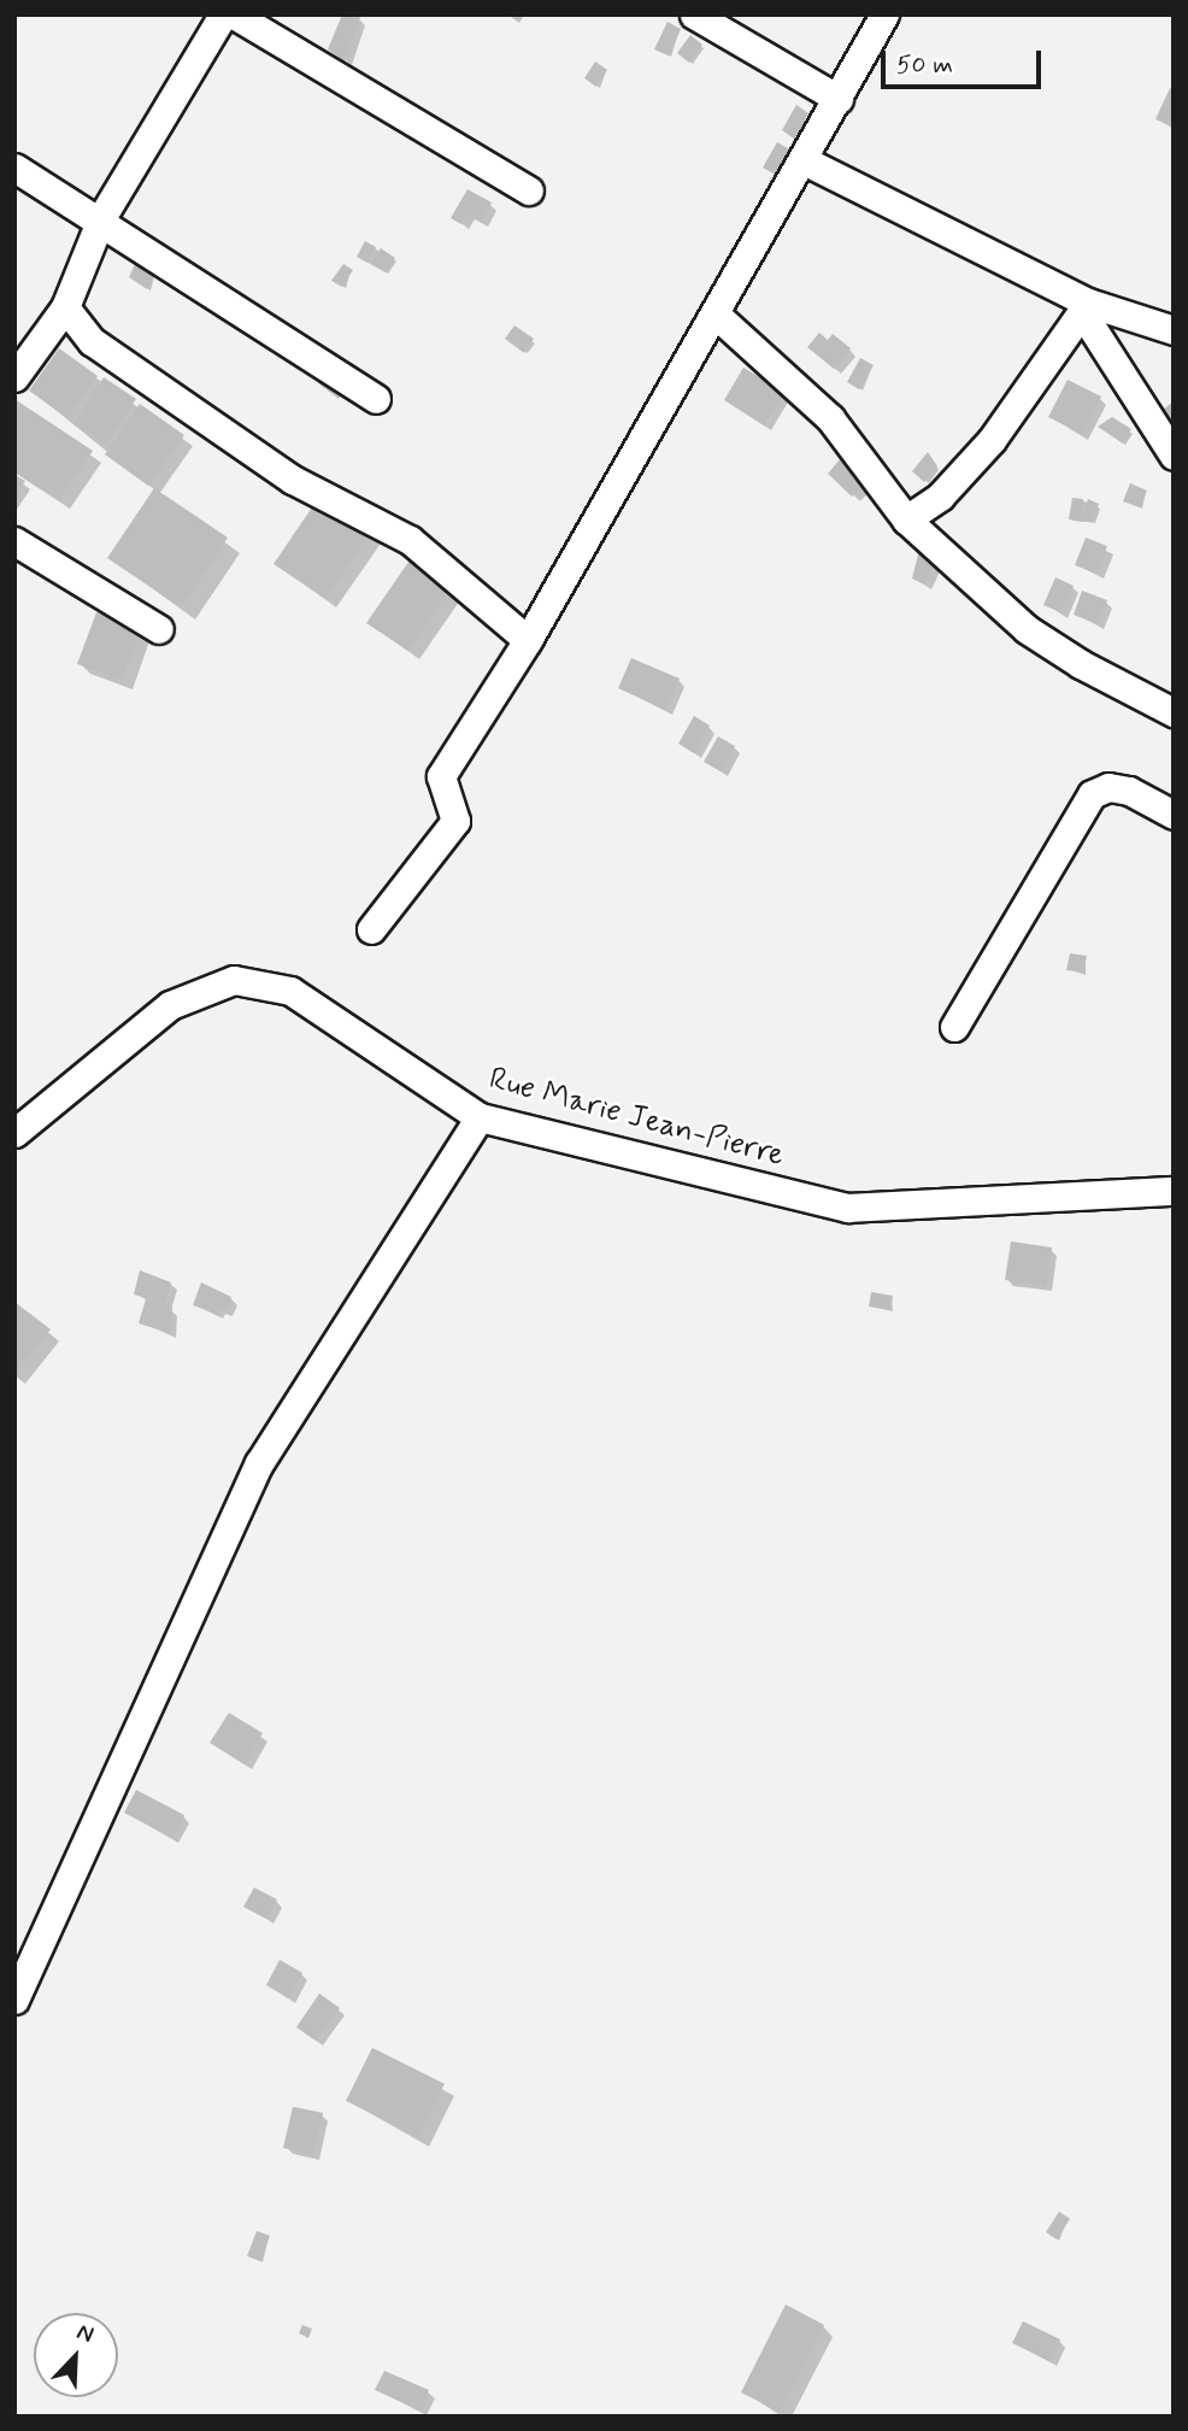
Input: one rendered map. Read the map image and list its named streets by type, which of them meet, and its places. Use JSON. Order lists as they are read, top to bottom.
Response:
{
  "streets": {
    "street": ["Rue Marie Jean-Pierre"]
  },
  "scale_bar": "50 m",
  "north": "top right"
}
